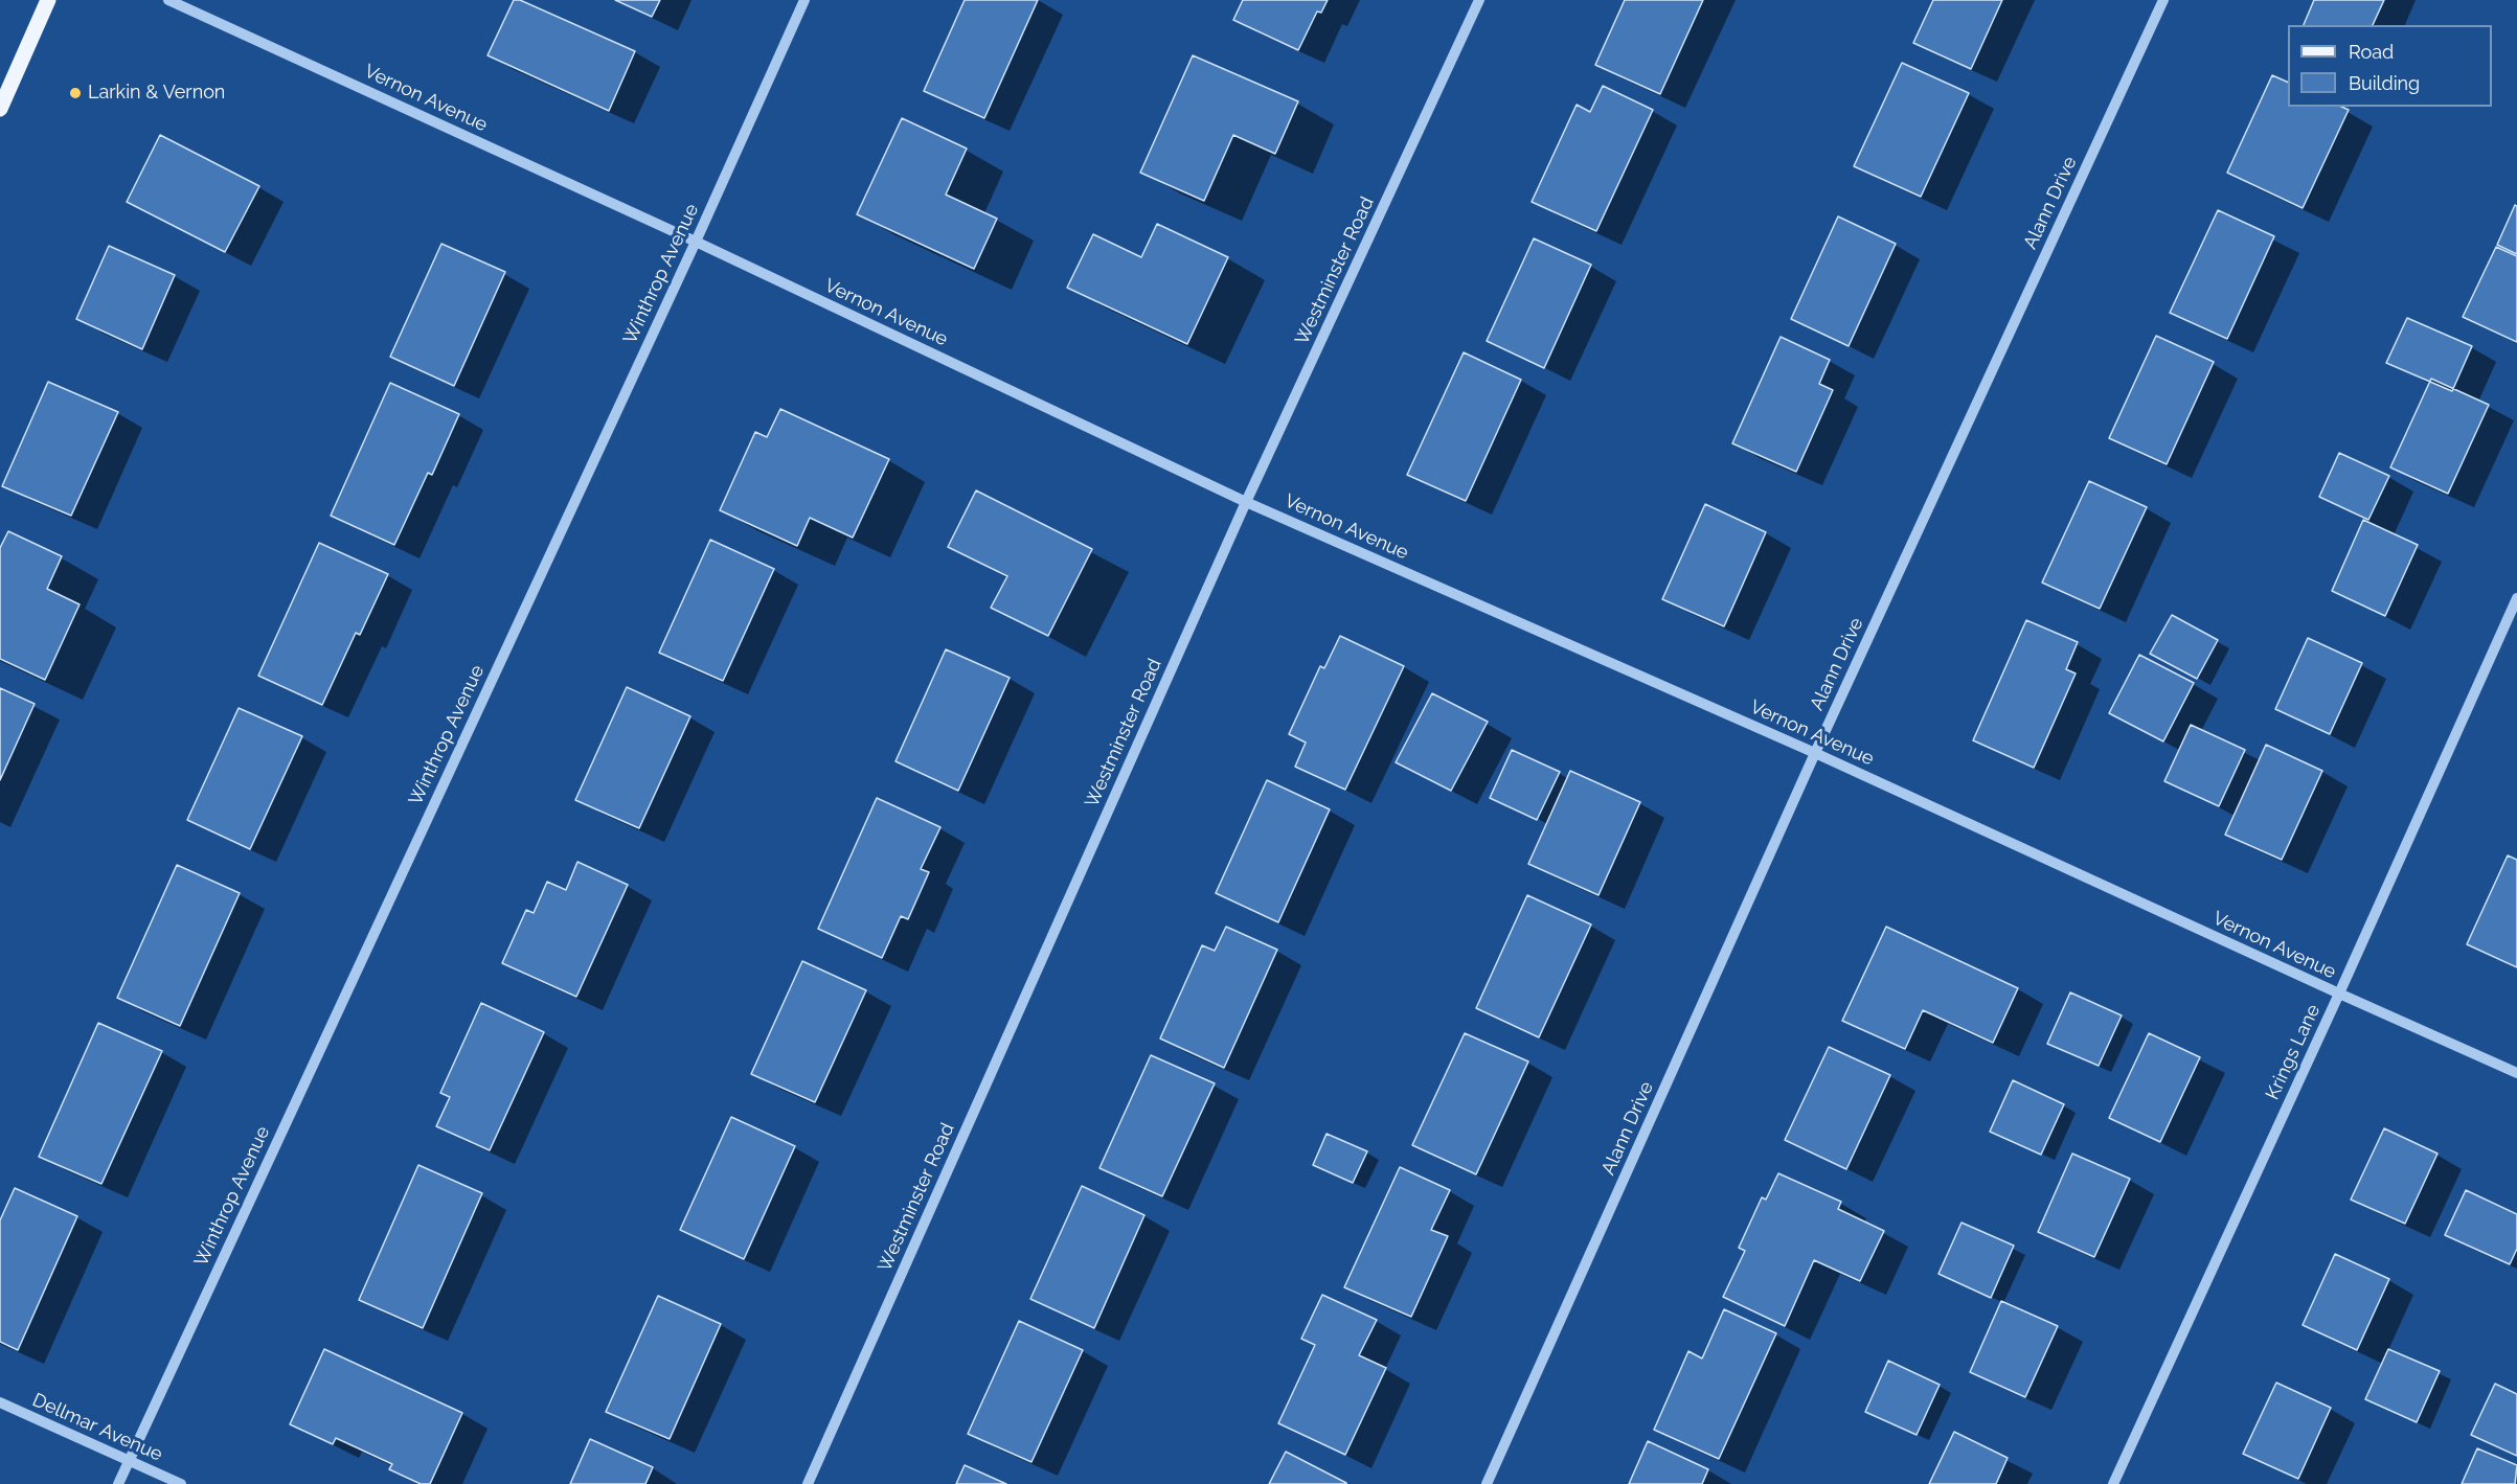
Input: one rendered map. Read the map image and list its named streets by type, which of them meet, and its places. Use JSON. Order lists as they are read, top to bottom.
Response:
{
  "streets": {
    "street": [
      "Vernon Avenue",
      "Alann Drive",
      "Westminster Road",
      "Winthrop Avenue",
      "Krings Lane",
      "Dellmar Avenue"
    ]
  },
  "crossings": [
    ["Vernon Avenue", "Alann Drive"],
    ["Vernon Avenue", "Westminster Road"],
    ["Vernon Avenue", "Winthrop Avenue"],
    ["Vernon Avenue", "Krings Lane"],
    ["Winthrop Avenue", "Dellmar Avenue"]
  ],
  "places": ["Larkin & Vernon"],
  "legend": ["Road", "Building"]
}
